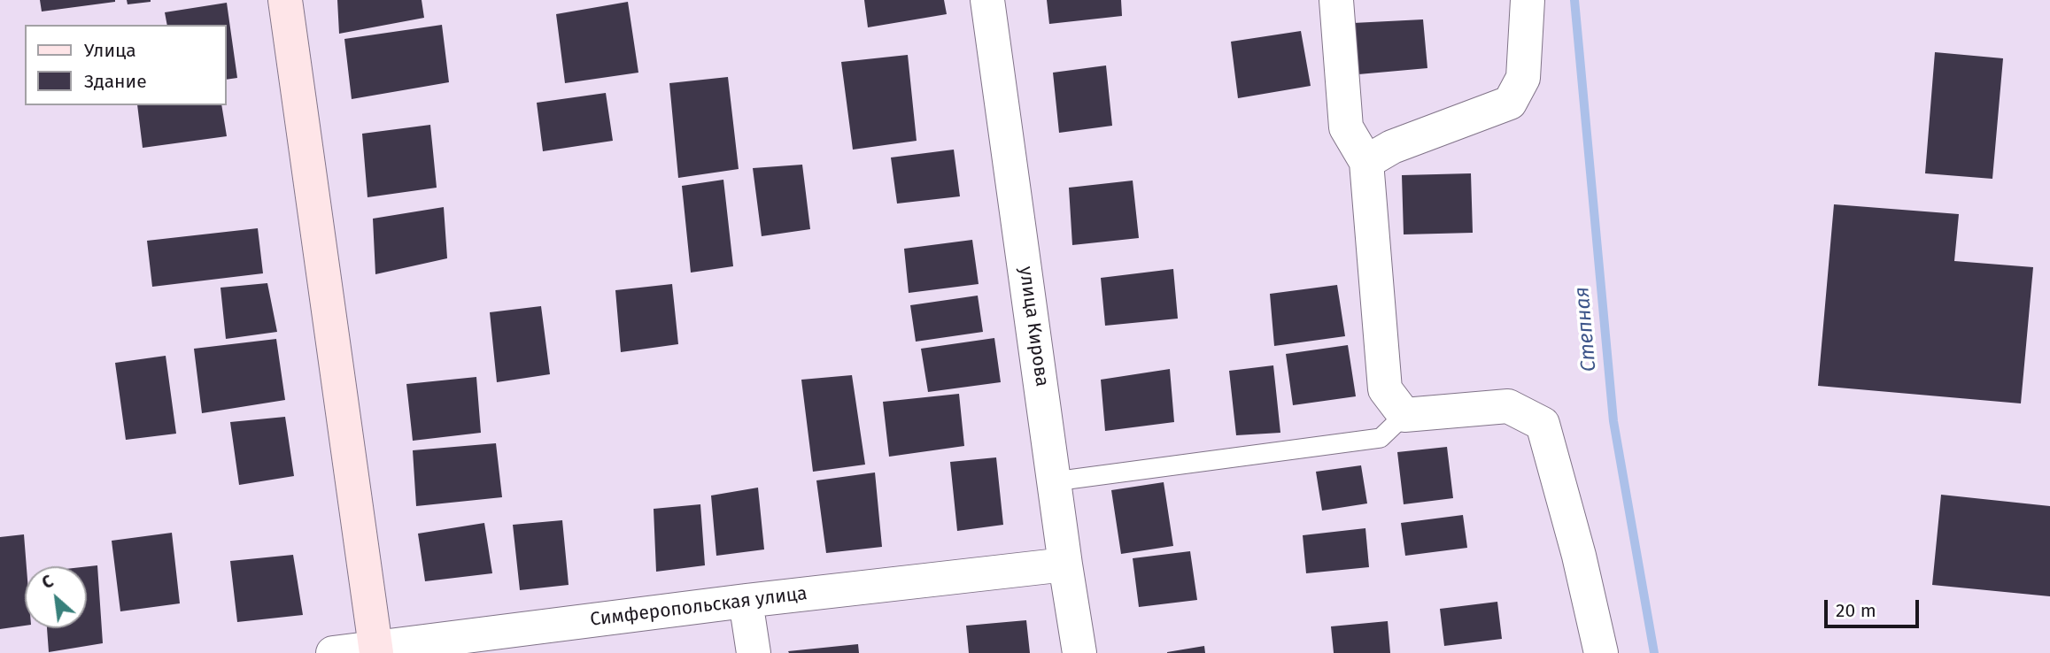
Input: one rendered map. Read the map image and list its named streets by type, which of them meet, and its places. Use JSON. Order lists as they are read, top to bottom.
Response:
{
  "streets": {
    "street": ["улица Кирова", "Симферопольская улица"]
  },
  "crossings": [
    ["улица Кирова", "Симферопольская улица"]
  ],
  "water": ["Степная"],
  "legend": ["Улица", "Здание"],
  "scale_bar": "20 m",
  "north": "top left"
}
